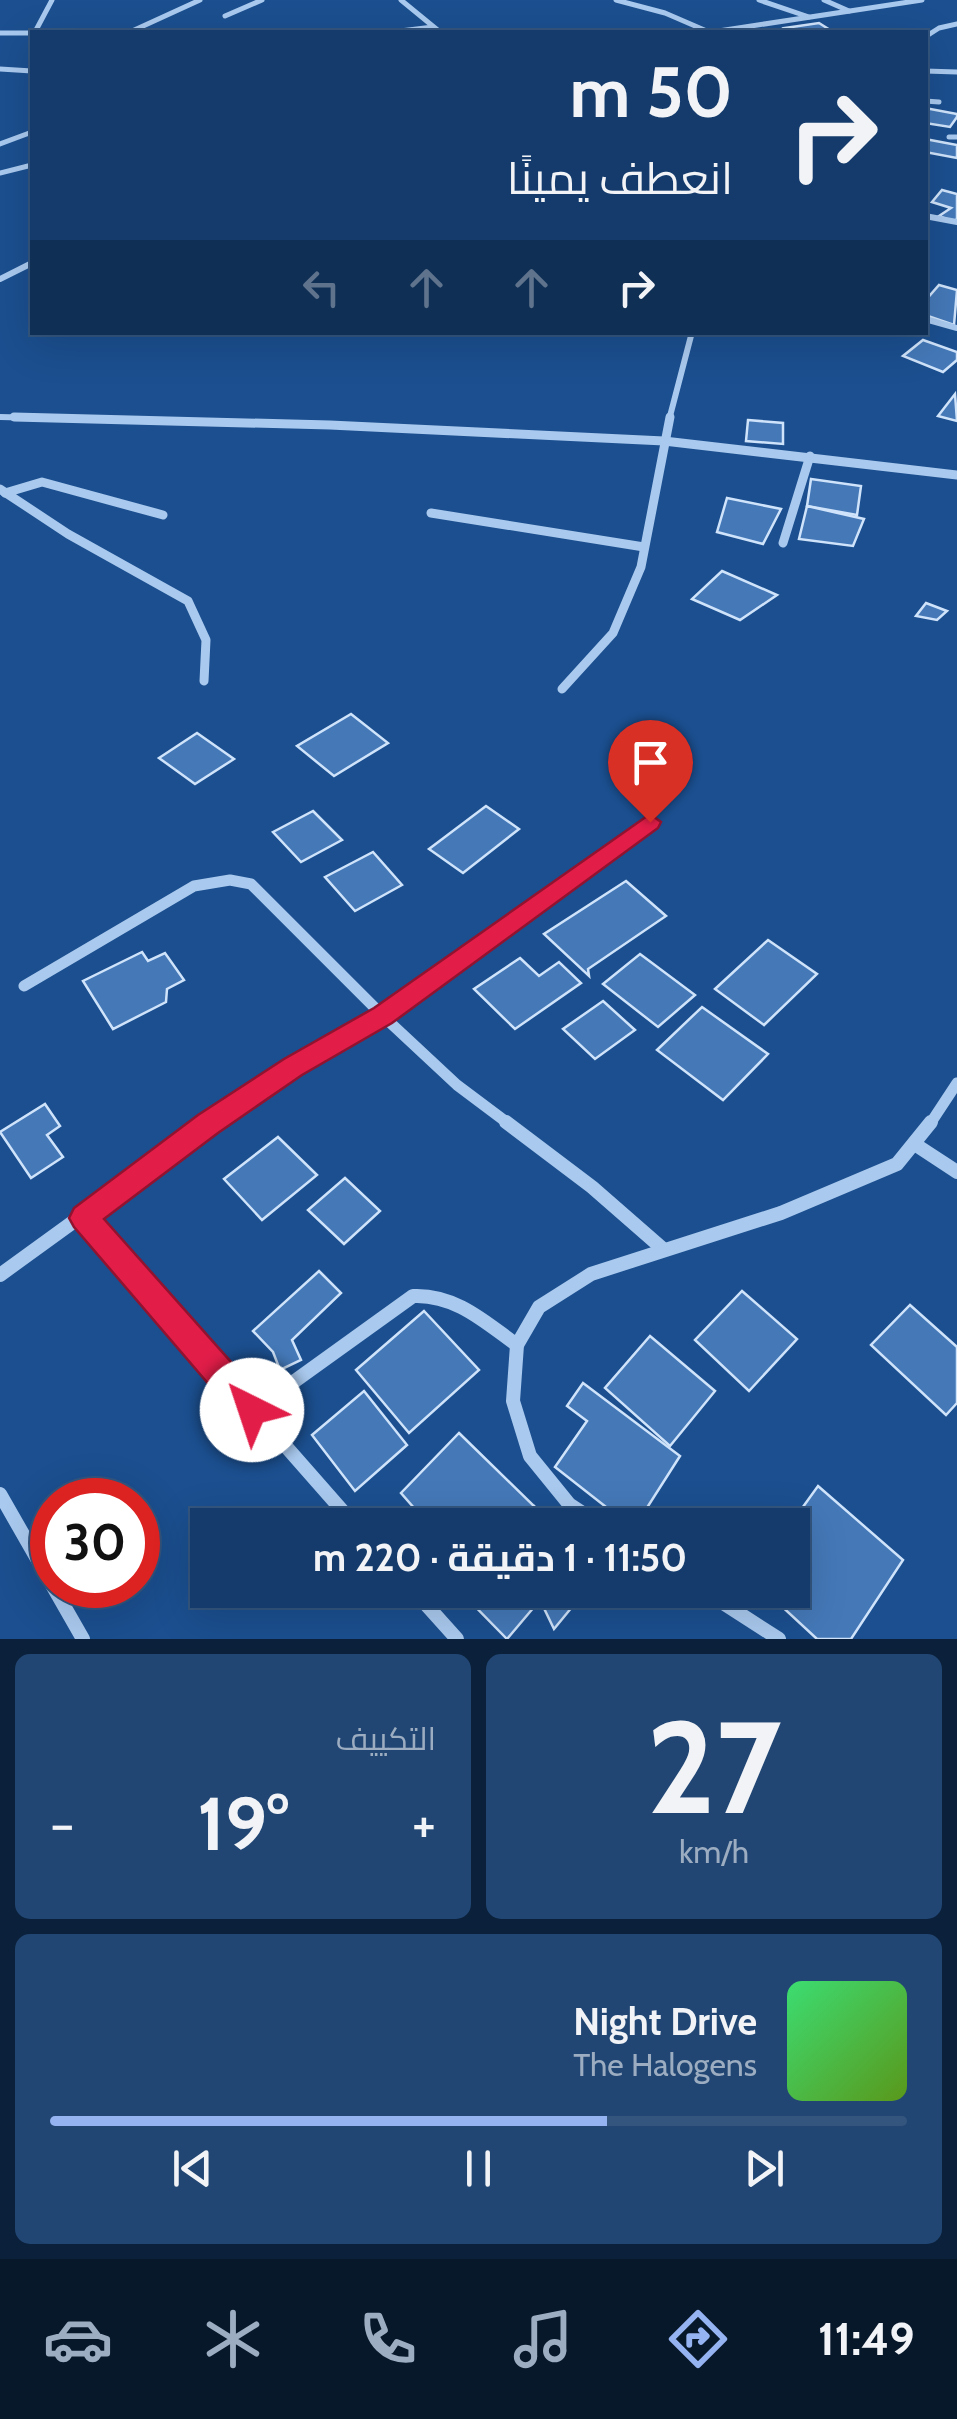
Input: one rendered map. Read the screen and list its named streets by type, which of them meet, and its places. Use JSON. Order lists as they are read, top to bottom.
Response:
{
  "page": {
    "turn": ["50 m", "انعطف يمينًا"],
    "limit": "30",
    "trip": "11:50 · 1 دقيقة · 220 m",
    "tile": [
      ["27", "km/h"],
      "التكييف"
    ],
    "heat": ["−", "19°", "+"],
    "song": ["Night Drive", "The Halogens"],
    "tabs": "11:49"
  }
}
